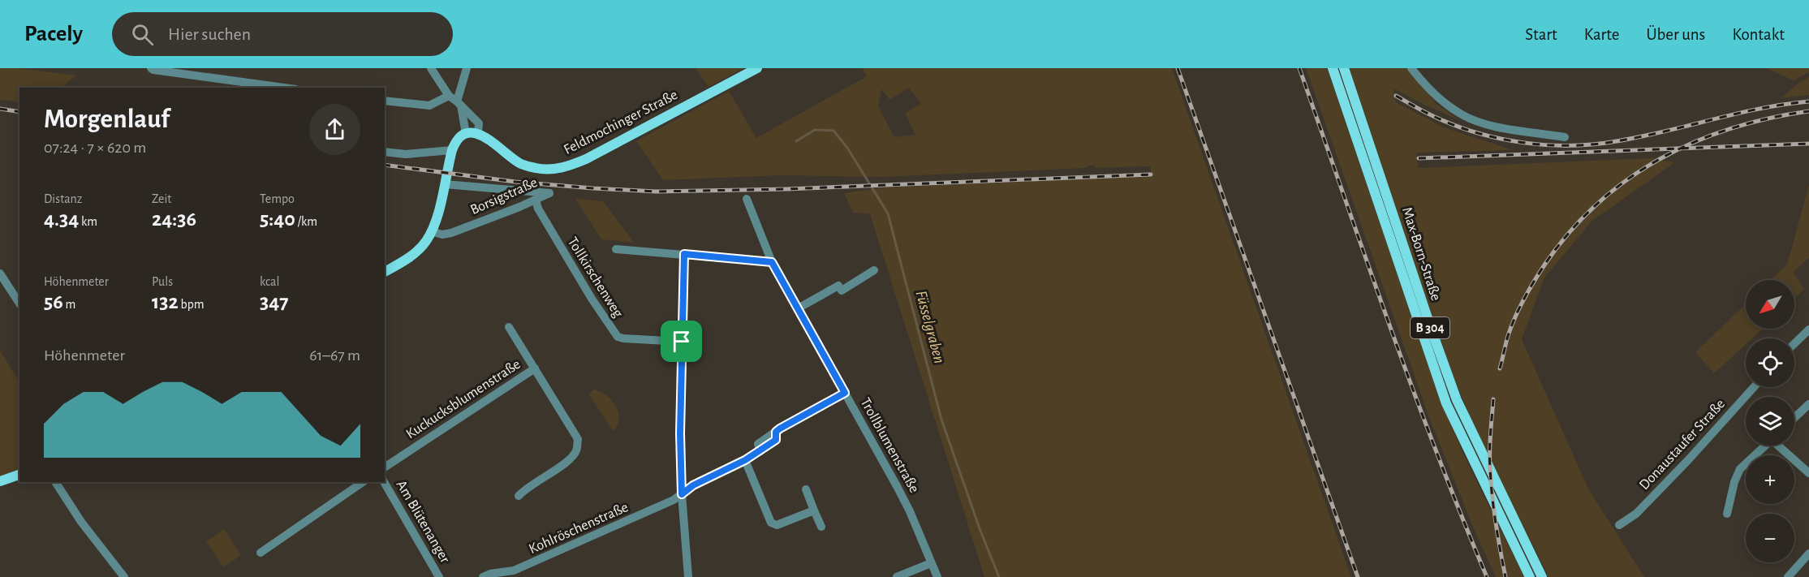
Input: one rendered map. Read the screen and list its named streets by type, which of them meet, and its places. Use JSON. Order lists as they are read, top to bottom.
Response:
{
  "streets": {
    "main road": ["Feldmochinger Straße", "Max-Born-Straße", "B 304"],
    "street": [
      "Borsigstraße",
      "Tollkirschenweg",
      "Kuckucksblumenstraße",
      "Donaustaufer Straße",
      "Trollblumenstraße",
      "Am Blütenanger",
      "Kohlröschenstraße"
    ]
  },
  "crossings": [
    ["Borsigstraße", "Tollkirschenweg"],
    ["Trollblumenstraße", "Kohlröschenstraße"]
  ],
  "water": ["Füsselgraben"],
  "north": "bottom left",
  "page": {
    "header": "Pacely",
    "search": "Hier suchen",
    "nav": [
      "Start",
      "Karte",
      "Über uns",
      "Kontakt"
    ],
    "heading": ["Morgenlauf", "07:24 · 7 × 620 m"],
    "stats": [
      ["Distanz", "4.34 km"],
      ["Zeit", "24:36"],
      ["Tempo", "5:40 /km"],
      ["Höhenmeter", "56 m"],
      ["Puls", "132 bpm"],
      ["kcal", "347"]
    ],
    "map_buttons": ["+", "−"],
    "chart": ["Höhenmeter", "61–67 m"]
  }
}
